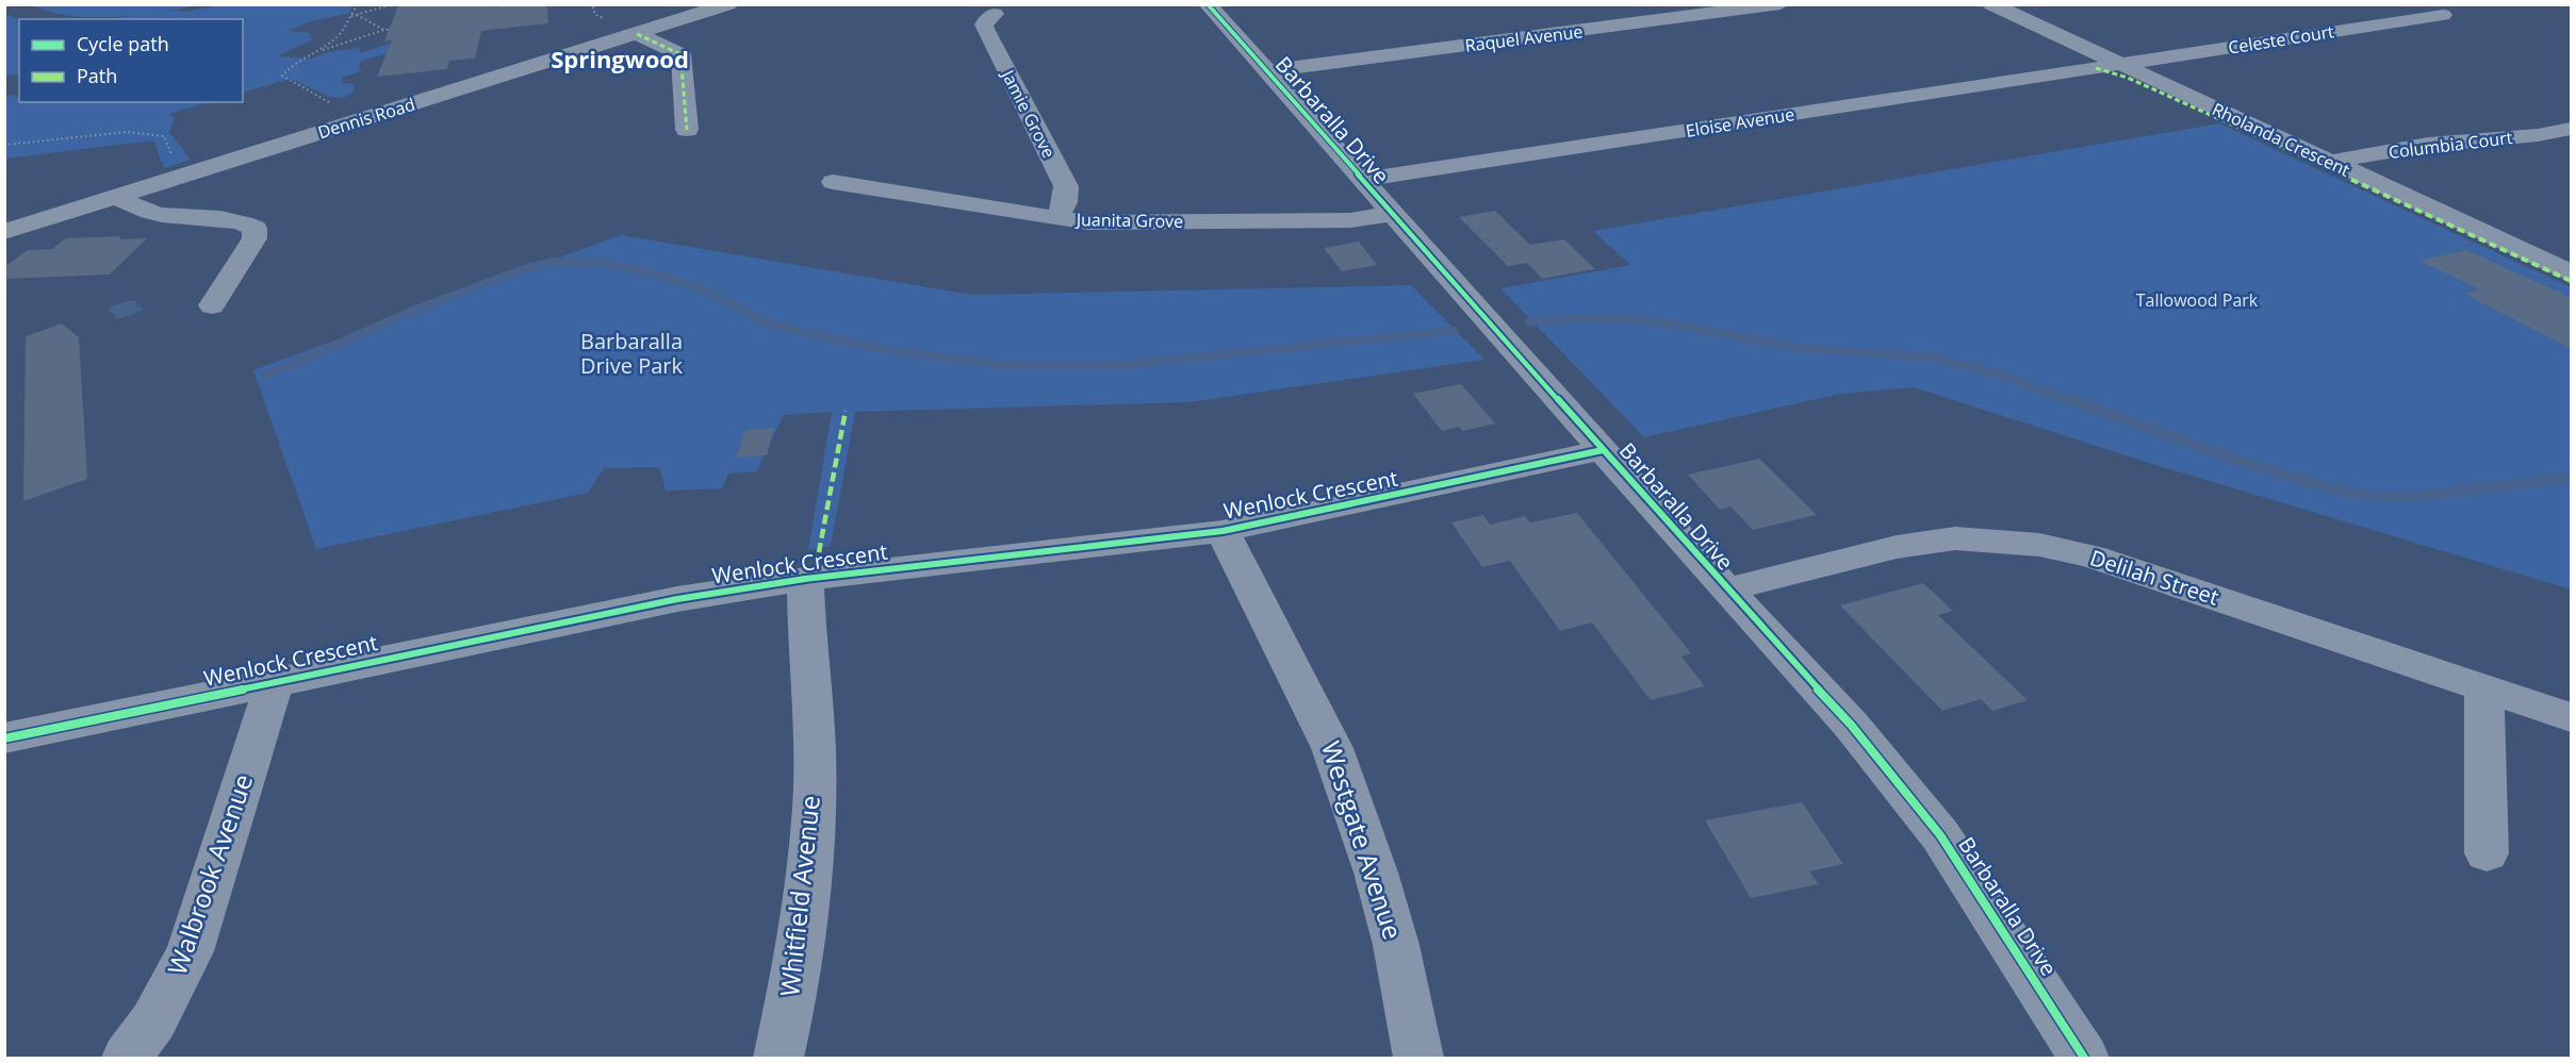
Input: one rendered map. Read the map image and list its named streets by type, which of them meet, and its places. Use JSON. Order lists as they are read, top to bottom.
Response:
{
  "streets": {
    "street": [
      "Raquel Avenue",
      "Celeste Court",
      "Jamie Grove",
      "Dennis Road",
      "Barbaralla Drive",
      "Eloise Avenue",
      "Rholanda Crescent",
      "Columbia Court",
      "Juanita Grove",
      "Wenlock Crescent",
      "Delilah Street",
      "Westgate Avenue",
      "Walbrook Avenue",
      "Whitfield Avenue"
    ]
  },
  "crossings": [
    ["Raquel Avenue", "Barbaralla Drive"],
    ["Celeste Court", "Eloise Avenue"],
    ["Celeste Court", "Rholanda Crescent"],
    ["Jamie Grove", "Juanita Grove"],
    ["Barbaralla Drive", "Eloise Avenue"],
    ["Barbaralla Drive", "Juanita Grove"],
    ["Barbaralla Drive", "Wenlock Crescent"],
    ["Barbaralla Drive", "Delilah Street"],
    ["Eloise Avenue", "Rholanda Crescent"],
    ["Rholanda Crescent", "Columbia Court"],
    ["Wenlock Crescent", "Westgate Avenue"],
    ["Wenlock Crescent", "Walbrook Avenue"],
    ["Wenlock Crescent", "Whitfield Avenue"]
  ],
  "districts": ["Springwood"],
  "parks": ["Tallowood Park", "Barbaralla Drive Park"],
  "legend": ["Cycle path", "Path"]
}
